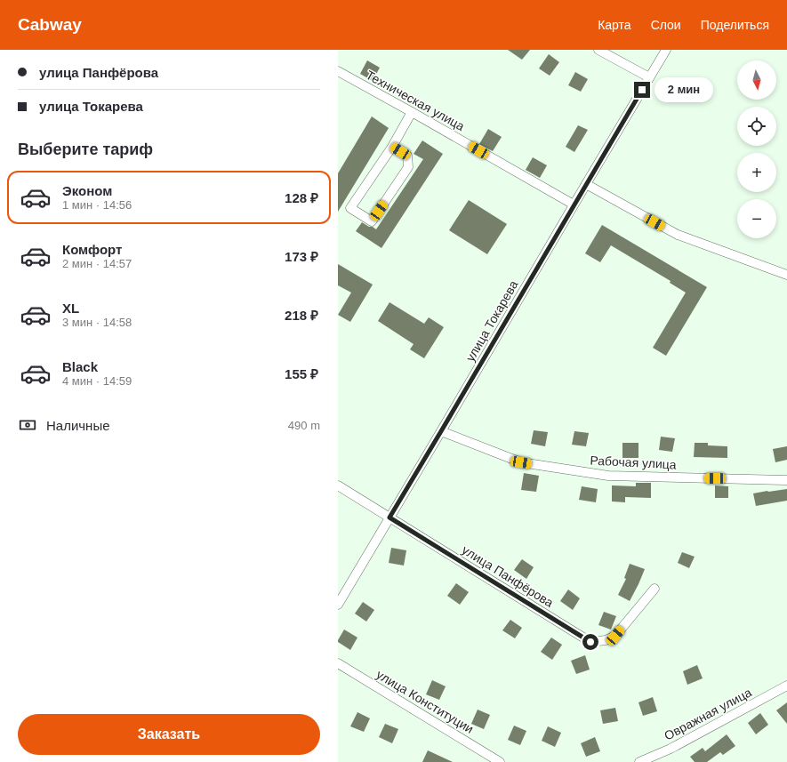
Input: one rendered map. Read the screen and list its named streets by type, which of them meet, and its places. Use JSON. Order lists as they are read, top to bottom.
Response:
{
  "streets": {
    "street": [
      "Техническая улица",
      "улица Токарева",
      "Рабочая улица",
      "улица Панфёрова",
      "улица Конституции",
      "Овражная улица"
    ]
  },
  "crossings": [
    ["Техническая улица", "улица Токарева"],
    ["улица Токарева", "Рабочая улица"],
    ["улица Токарева", "улица Панфёрова"]
  ],
  "north": "bottom",
  "page": {
    "header": "Cabway",
    "nav": ["Карта", "Слои", "Поделиться"],
    "banner": ["улица Панфёрова", "улица Токарева"],
    "map_buttons": ["+", "−"],
    "bubble": "2 мин",
    "heading": "Выберите тариф",
    "list": [
      {
        "name": "Эконом",
        "note": "1 мин · 14:56",
        "value": "128 ₽"
      },
      {
        "name": "Комфорт",
        "note": "2 мин · 14:57",
        "value": "173 ₽"
      },
      {
        "name": "XL",
        "note": "3 мин · 14:58",
        "value": "218 ₽"
      },
      {
        "name": "Black",
        "note": "4 мин · 14:59",
        "value": "155 ₽"
      }
    ],
    "pay": ["Наличные", "490 m"],
    "buttons": "Заказать"
  }
}
